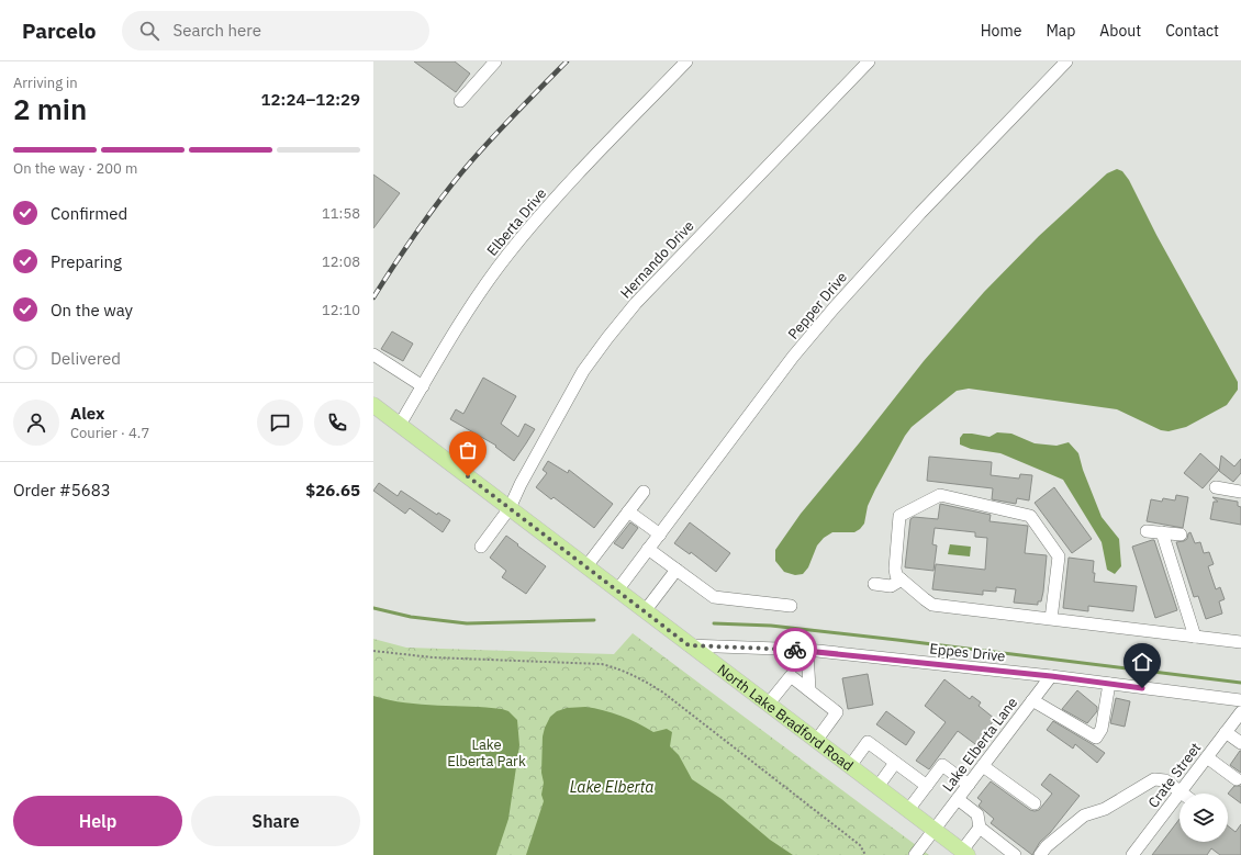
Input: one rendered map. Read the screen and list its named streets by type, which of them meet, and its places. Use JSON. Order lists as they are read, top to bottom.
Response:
{
  "streets": {
    "main road": ["North Lake Bradford Road"],
    "street": [
      "Elberta Drive",
      "Hernando Drive",
      "Pepper Drive",
      "Eppes Drive",
      "Lake Elberta Lane",
      "Crate Street"
    ]
  },
  "crossings": [
    ["Elberta Drive", "North Lake Bradford Road"],
    ["Hernando Drive", "North Lake Bradford Road"],
    ["Pepper Drive", "North Lake Bradford Road"],
    ["Eppes Drive", "North Lake Bradford Road"],
    ["Eppes Drive", "Lake Elberta Lane"],
    ["North Lake Bradford Road", "Lake Elberta Lane"]
  ],
  "water": ["Lake Elberta"],
  "parks": ["Lake Elberta Park"],
  "page": {
    "header": "Parcelo",
    "search": "Search here",
    "nav": [
      "Home",
      "Map",
      "About",
      "Contact"
    ],
    "heading": ["2 min", "Arriving in", "12:24–12:29"],
    "panel": [
      "Alex",
      "Courier · 4.7",
      "Order #5683",
      "$26.65"
    ],
    "bar": "On the way · 200 m",
    "list": [
      ["Confirmed", "11:58"],
      ["Preparing", "12:08"],
      ["On the way", "12:10"],
      "Delivered"
    ],
    "buttons": ["Help", "Share"]
  }
}
